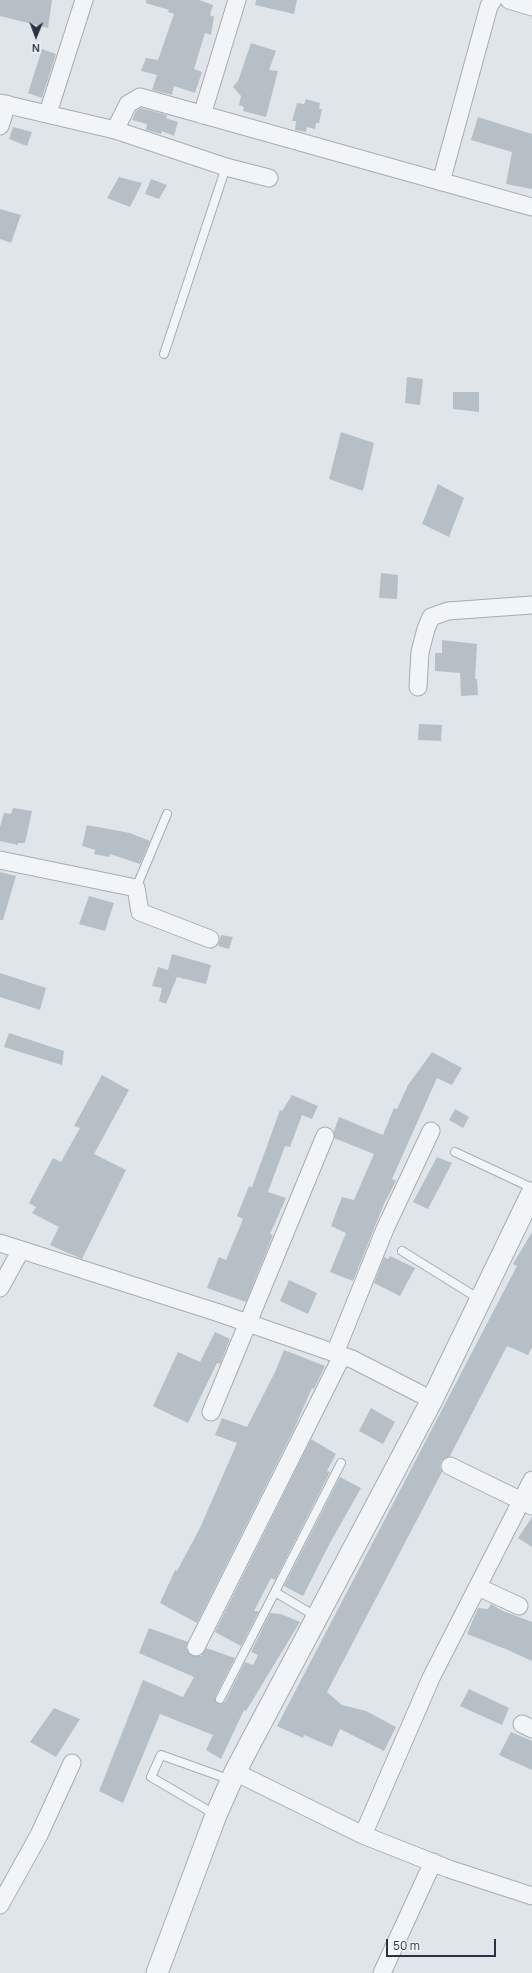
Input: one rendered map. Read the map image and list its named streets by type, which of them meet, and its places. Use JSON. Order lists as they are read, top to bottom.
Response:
{
  "scale_bar": "50 m",
  "north": "bottom"
}
